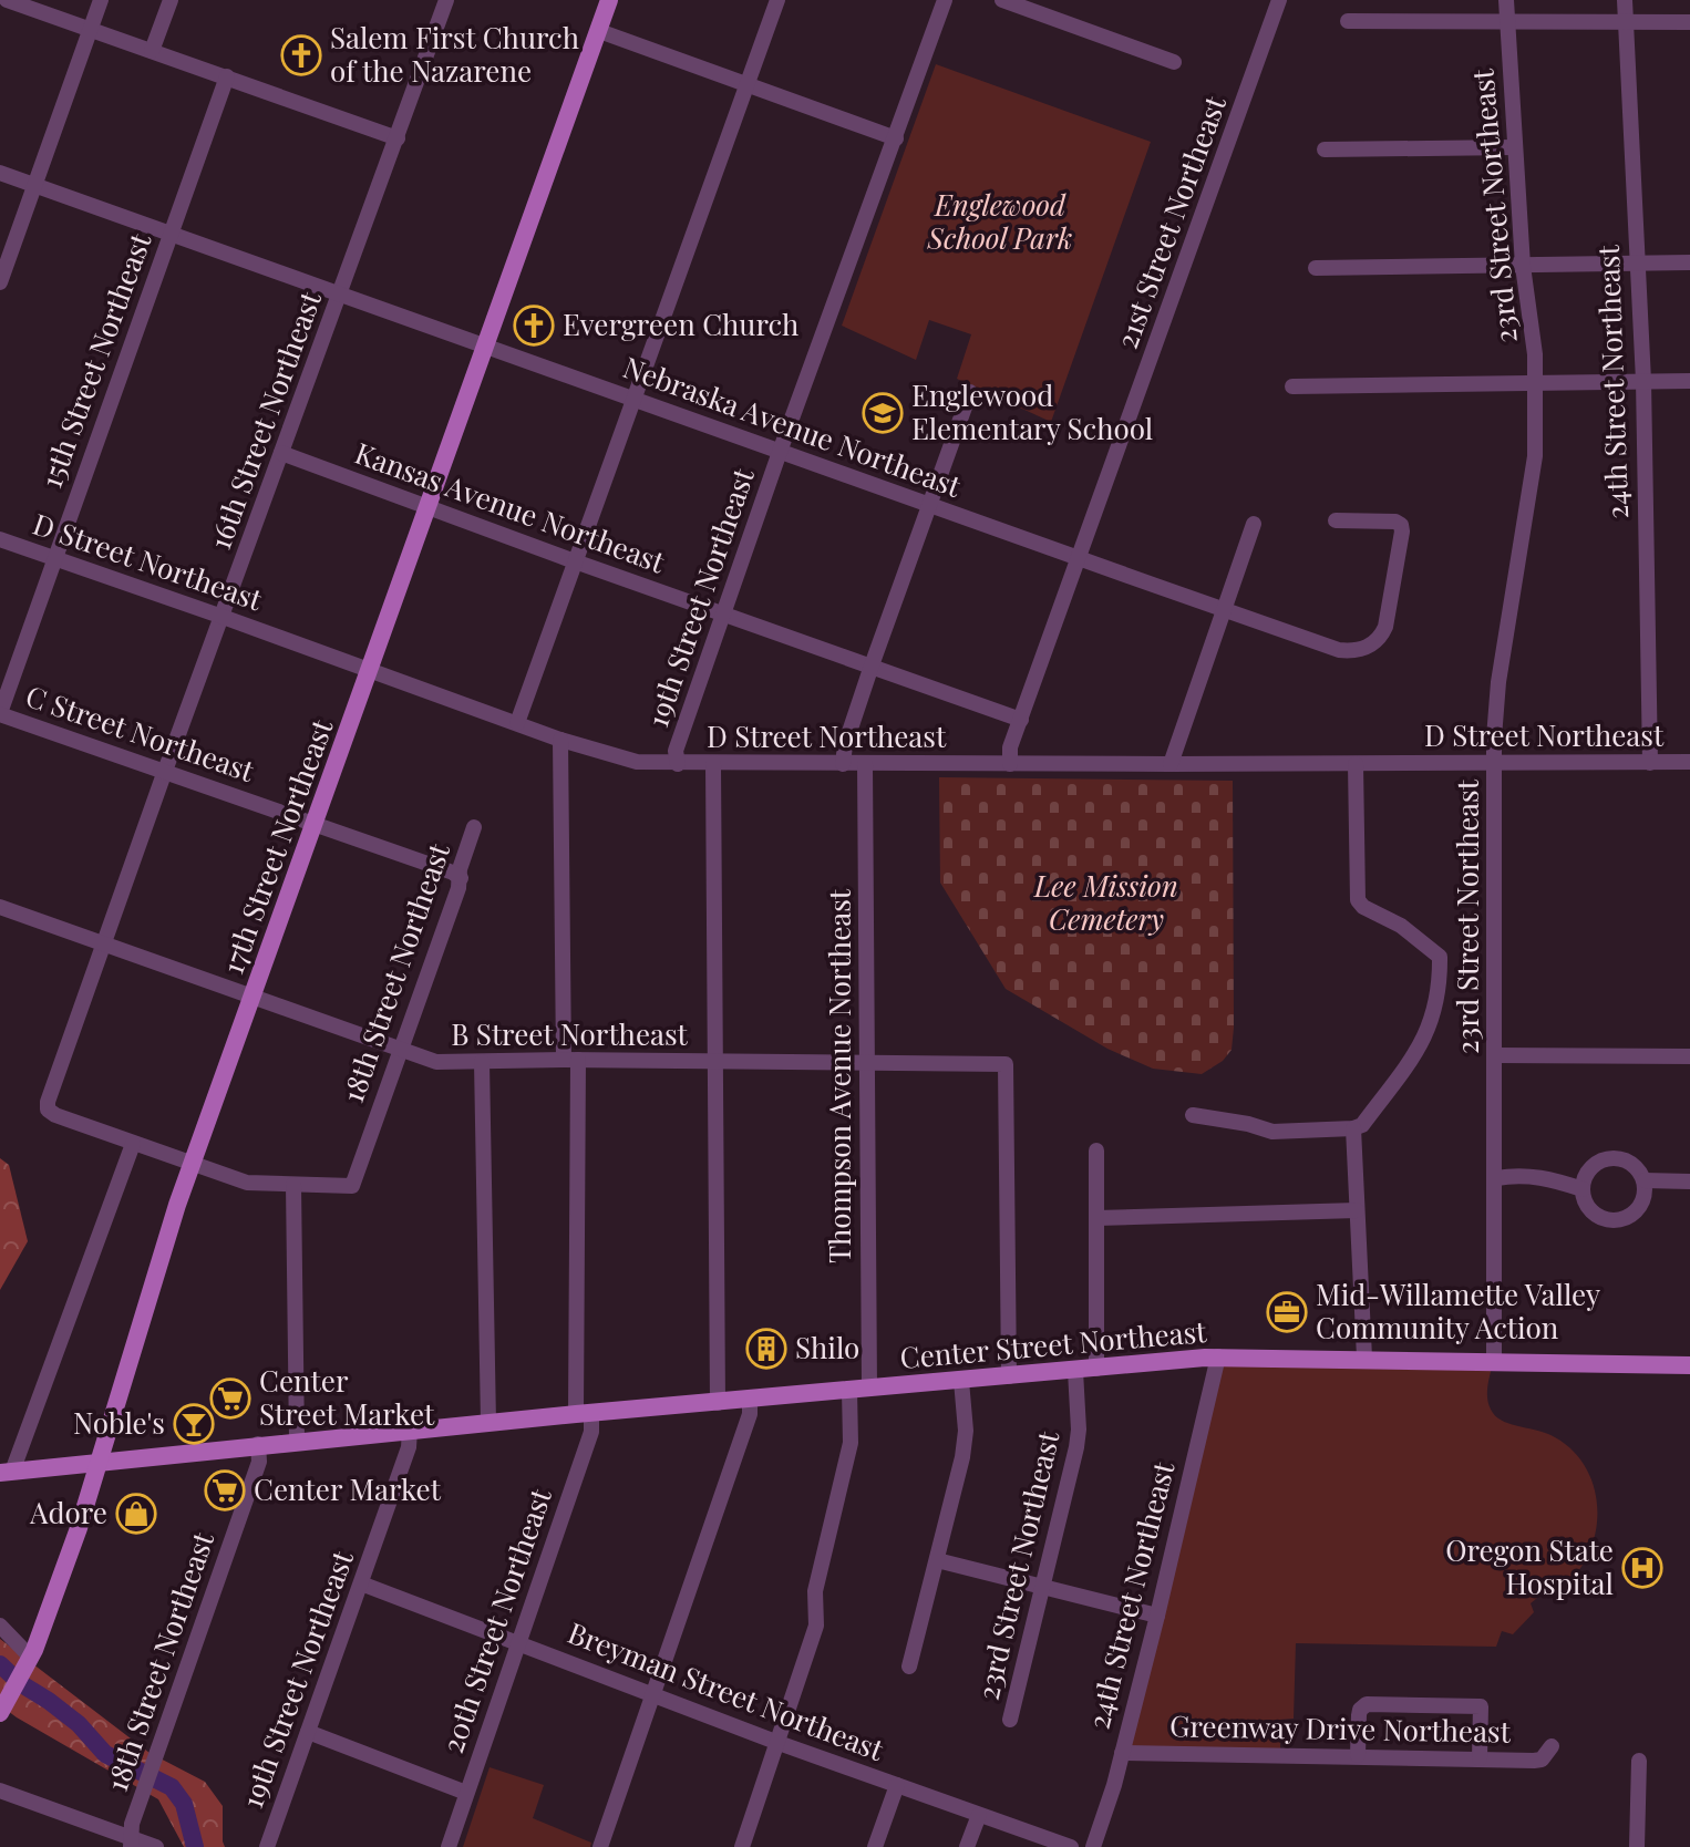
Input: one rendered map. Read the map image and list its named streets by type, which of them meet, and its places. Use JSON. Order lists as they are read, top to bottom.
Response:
{
  "streets": {
    "main road": ["17th Street Northeast", "Center Street Northeast"],
    "street": [
      "23rd Street Northeast",
      "21st Street Northeast",
      "15th Street Northeast",
      "24th Street Northeast",
      "16th Street Northeast",
      "Nebraska Avenue Northeast",
      "Kansas Avenue Northeast",
      "D Street Northeast",
      "19th Street Northeast",
      "C Street Northeast",
      "18th Street Northeast",
      "B Street Northeast",
      "Thompson Avenue Northeast",
      "20th Street Northeast",
      "Breyman Street Northeast",
      "Greenway Drive Northeast"
    ]
  },
  "crossings": [
    ["23rd Street Northeast", "D Street Northeast"],
    ["23rd Street Northeast", "Center Street Northeast"],
    ["21st Street Northeast", "Nebraska Avenue Northeast"],
    ["21st Street Northeast", "Kansas Avenue Northeast"],
    ["21st Street Northeast", "D Street Northeast"],
    ["15th Street Northeast", "Nebraska Avenue Northeast"],
    ["15th Street Northeast", "D Street Northeast"],
    ["15th Street Northeast", "C Street Northeast"],
    ["24th Street Northeast", "D Street Northeast"],
    ["24th Street Northeast", "Center Street Northeast"],
    ["24th Street Northeast", "Greenway Drive Northeast"],
    ["16th Street Northeast", "Nebraska Avenue Northeast"],
    ["16th Street Northeast", "Kansas Avenue Northeast"],
    ["16th Street Northeast", "D Street Northeast"],
    ["16th Street Northeast", "C Street Northeast"],
    ["16th Street Northeast", "B Street Northeast"],
    ["Nebraska Avenue Northeast", "19th Street Northeast"],
    ["Nebraska Avenue Northeast", "17th Street Northeast"],
    ["Kansas Avenue Northeast", "19th Street Northeast"],
    ["Kansas Avenue Northeast", "17th Street Northeast"],
    ["D Street Northeast", "19th Street Northeast"],
    ["D Street Northeast", "17th Street Northeast"],
    ["D Street Northeast", "Thompson Avenue Northeast"],
    ["D Street Northeast", "20th Street Northeast"],
    ["19th Street Northeast", "Center Street Northeast"],
    ["19th Street Northeast", "Breyman Street Northeast"],
    ["C Street Northeast", "17th Street Northeast"],
    ["C Street Northeast", "18th Street Northeast"],
    ["17th Street Northeast", "B Street Northeast"],
    ["17th Street Northeast", "Center Street Northeast"],
    ["18th Street Northeast", "B Street Northeast"],
    ["18th Street Northeast", "Center Street Northeast"],
    ["B Street Northeast", "Thompson Avenue Northeast"],
    ["B Street Northeast", "Center Street Northeast"],
    ["B Street Northeast", "20th Street Northeast"],
    ["Thompson Avenue Northeast", "Center Street Northeast"],
    ["Center Street Northeast", "20th Street Northeast"],
    ["20th Street Northeast", "Breyman Street Northeast"]
  ],
  "parks": ["Englewood School Park", "Lee Mission Cemetery"],
  "places": {
    "church": ["Salem First Church of the Nazarene", "Evergreen Church"],
    "school or university": ["Englewood Elementary School"],
    "office": ["Mid-Willamette Valley Community Action"],
    "building": ["Shilo"],
    "supermarket": ["Center Street Market", "Center Market"],
    "bar": ["Noble's"],
    "shop": ["Adore"],
    "hospital": ["Oregon State Hospital"]
  }
}
